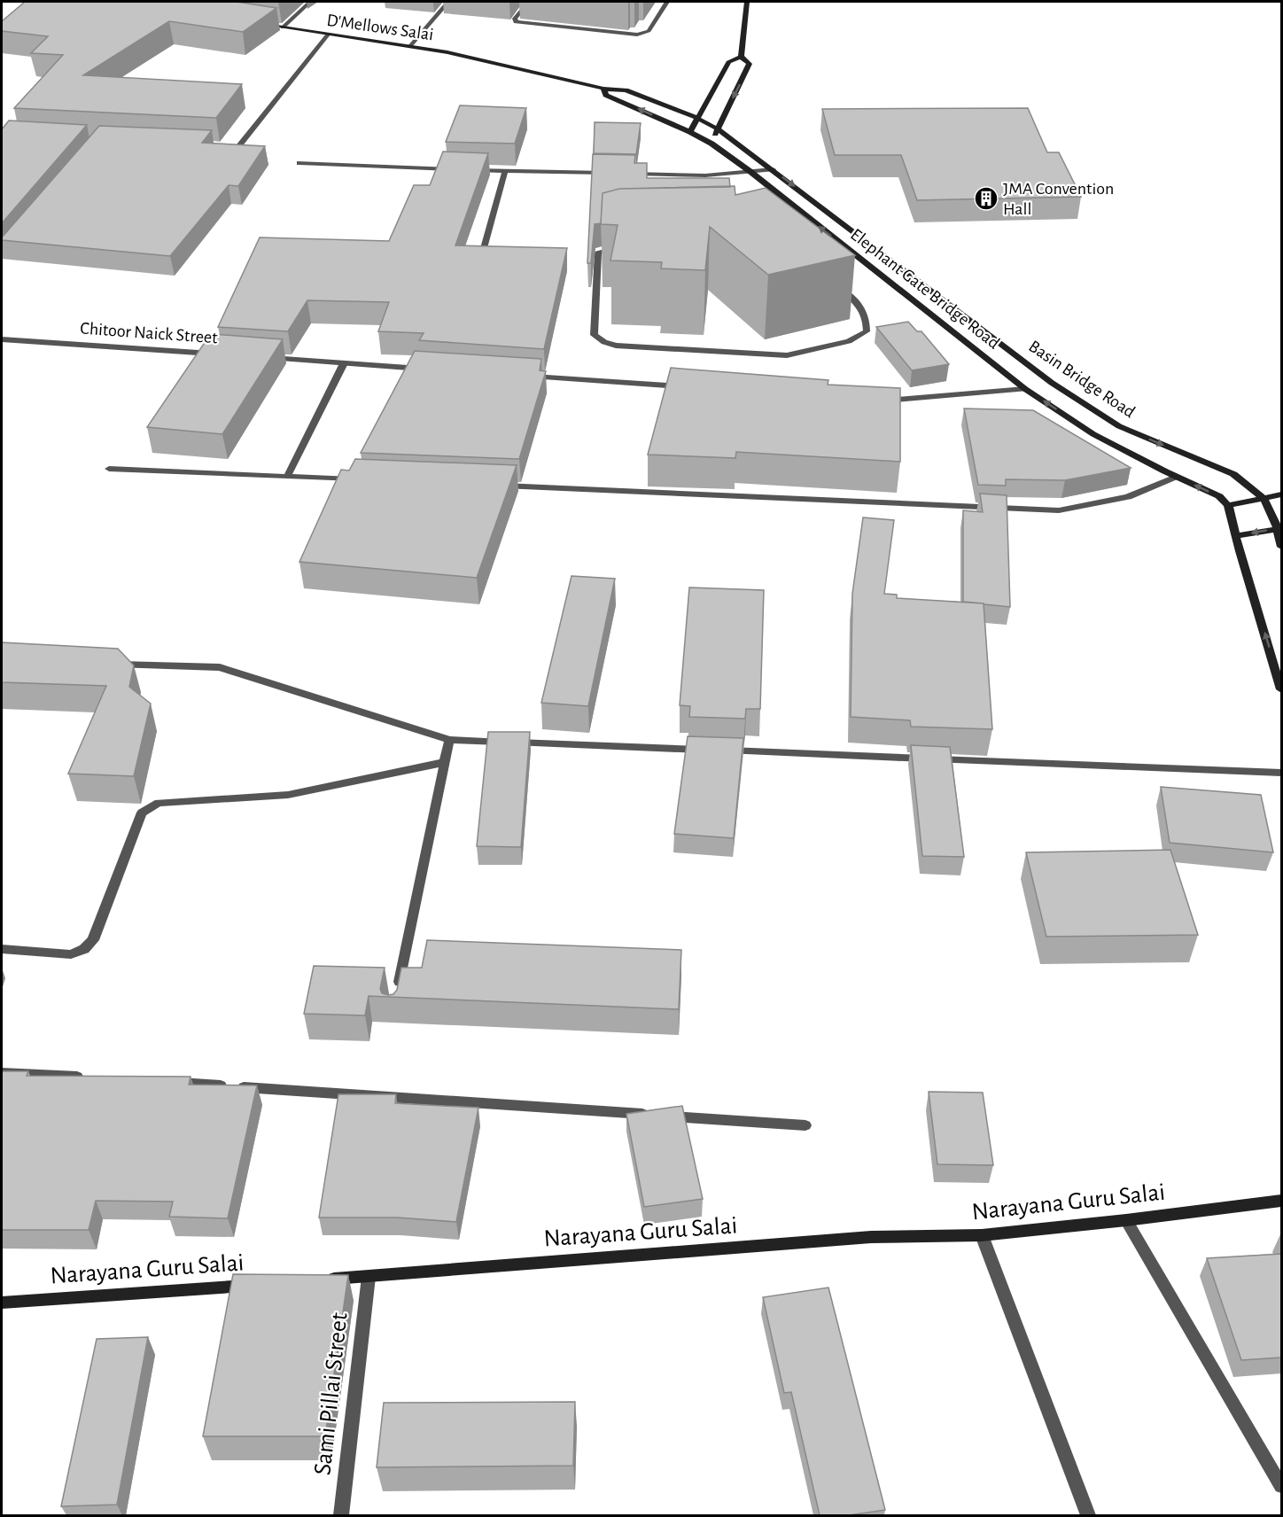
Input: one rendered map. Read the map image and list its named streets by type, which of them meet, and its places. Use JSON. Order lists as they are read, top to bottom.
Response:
{
  "streets": {
    "main road": [
      "D'Mellows Salai",
      "Elephant Gate Bridge Road",
      "Basin Bridge Road",
      "Narayana Guru Salai"
    ],
    "street": ["Chitoor Naick Street", "Sami Pillai Street"]
  },
  "crossings": [
    ["D'Mellows Salai", "Elephant Gate Bridge Road"],
    ["D'Mellows Salai", "Basin Bridge Road"],
    ["Narayana Guru Salai", "Sami Pillai Street"]
  ],
  "one_way": ["Elephant Gate Bridge Road", "Basin Bridge Road"],
  "places": {
    "building": ["JMA Convention Hall"]
  }
}
